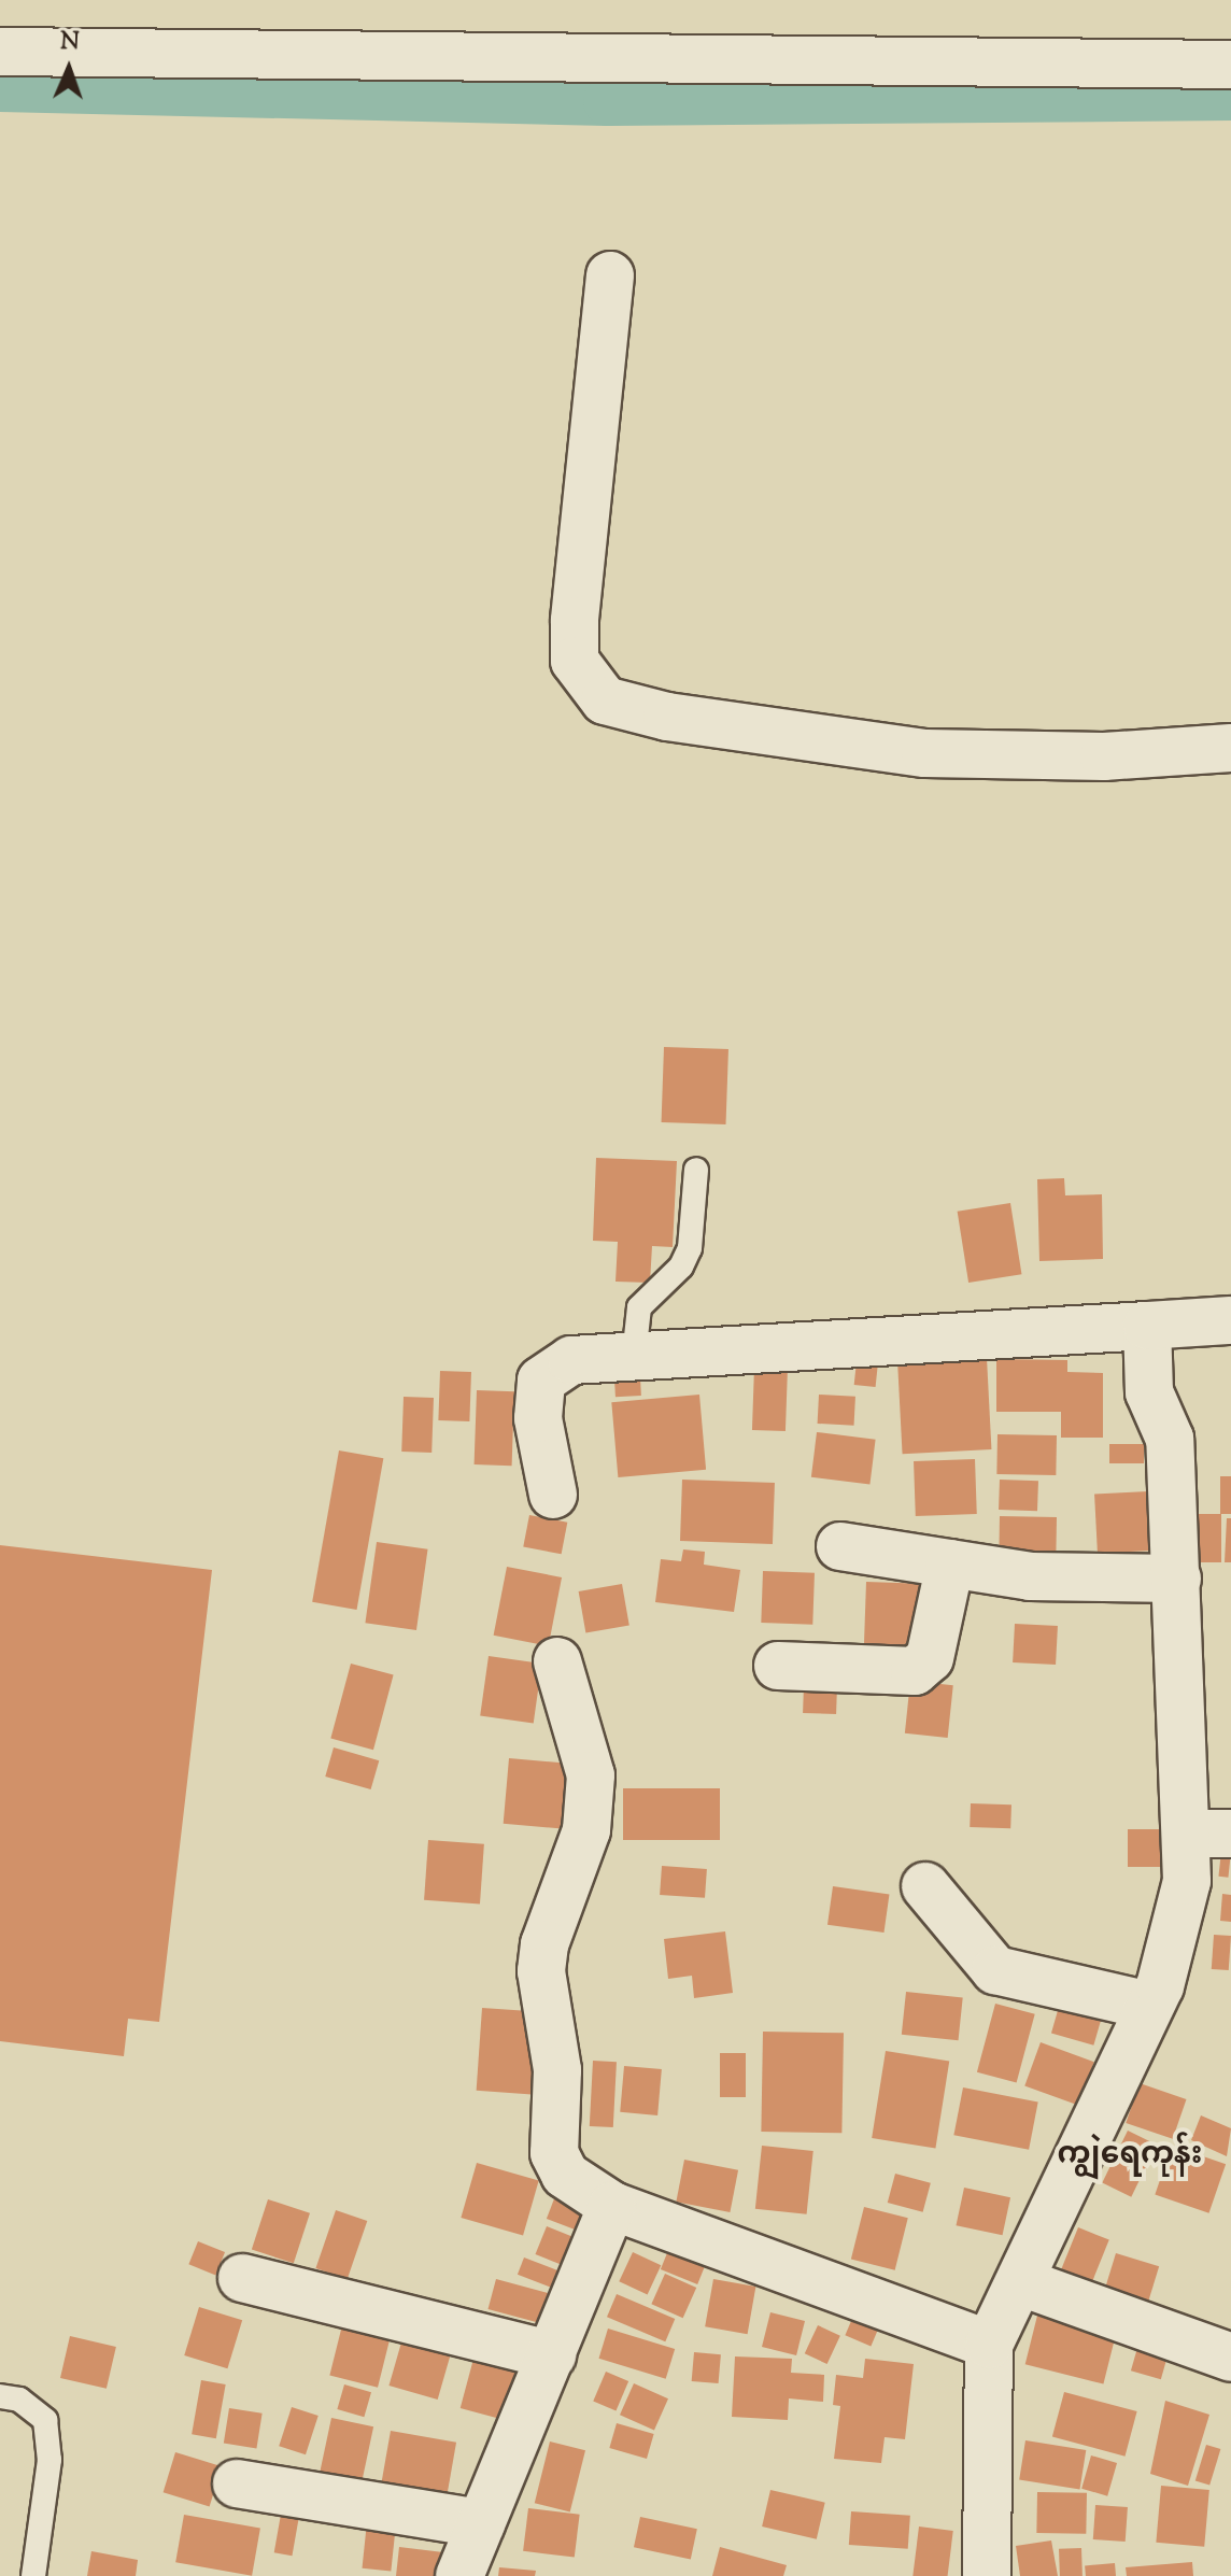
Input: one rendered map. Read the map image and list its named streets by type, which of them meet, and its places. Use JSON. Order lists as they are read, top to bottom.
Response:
{
  "districts": ["ကျွဲရေကုန်း"],
  "north": "top"
}
